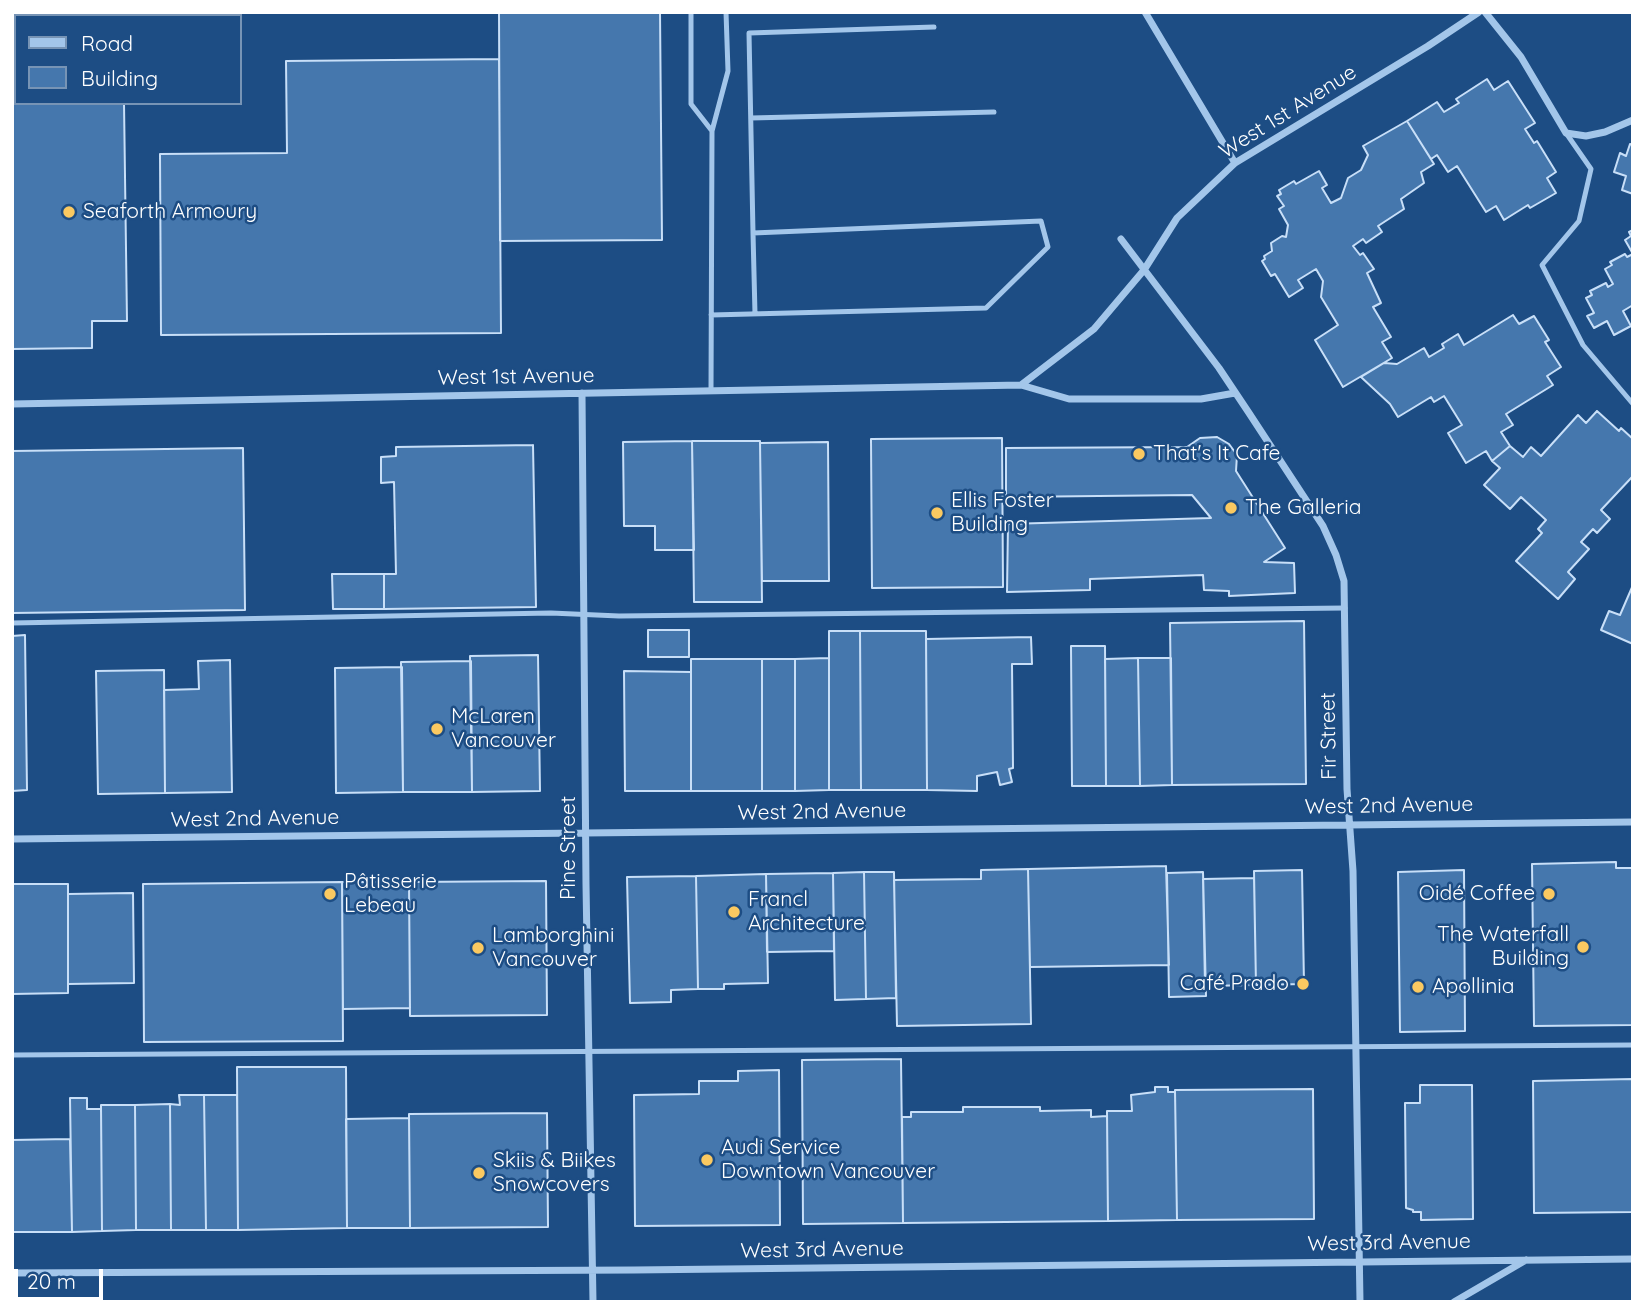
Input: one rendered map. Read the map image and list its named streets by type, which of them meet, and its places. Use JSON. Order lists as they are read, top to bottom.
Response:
{
  "streets": {
    "street": [
      "West 1st Avenue",
      "Fir Street",
      "West 2nd Avenue",
      "Pine Street",
      "West 3rd Avenue"
    ]
  },
  "crossings": [
    ["West 1st Avenue", "Fir Street"],
    ["West 1st Avenue", "Pine Street"],
    ["Fir Street", "West 2nd Avenue"],
    ["Fir Street", "West 3rd Avenue"],
    ["West 2nd Avenue", "Pine Street"],
    ["Pine Street", "West 3rd Avenue"]
  ],
  "places": [
    "Seaforth Armoury",
    "That's It Cafe",
    "The Galleria",
    "Ellis Foster Building",
    "McLaren Vancouver",
    "Pâtisserie Lebeau",
    "Oidé Coffee",
    "Francl Architecture",
    "The Waterfall Building",
    "Lamborghini Vancouver",
    "Café Prado",
    "Apollinia",
    "Audi Service Downtown Vancouver",
    "Skiis & Biikes Snowcovers"
  ],
  "legend": ["Road", "Building"],
  "scale_bar": "20 m"
}
